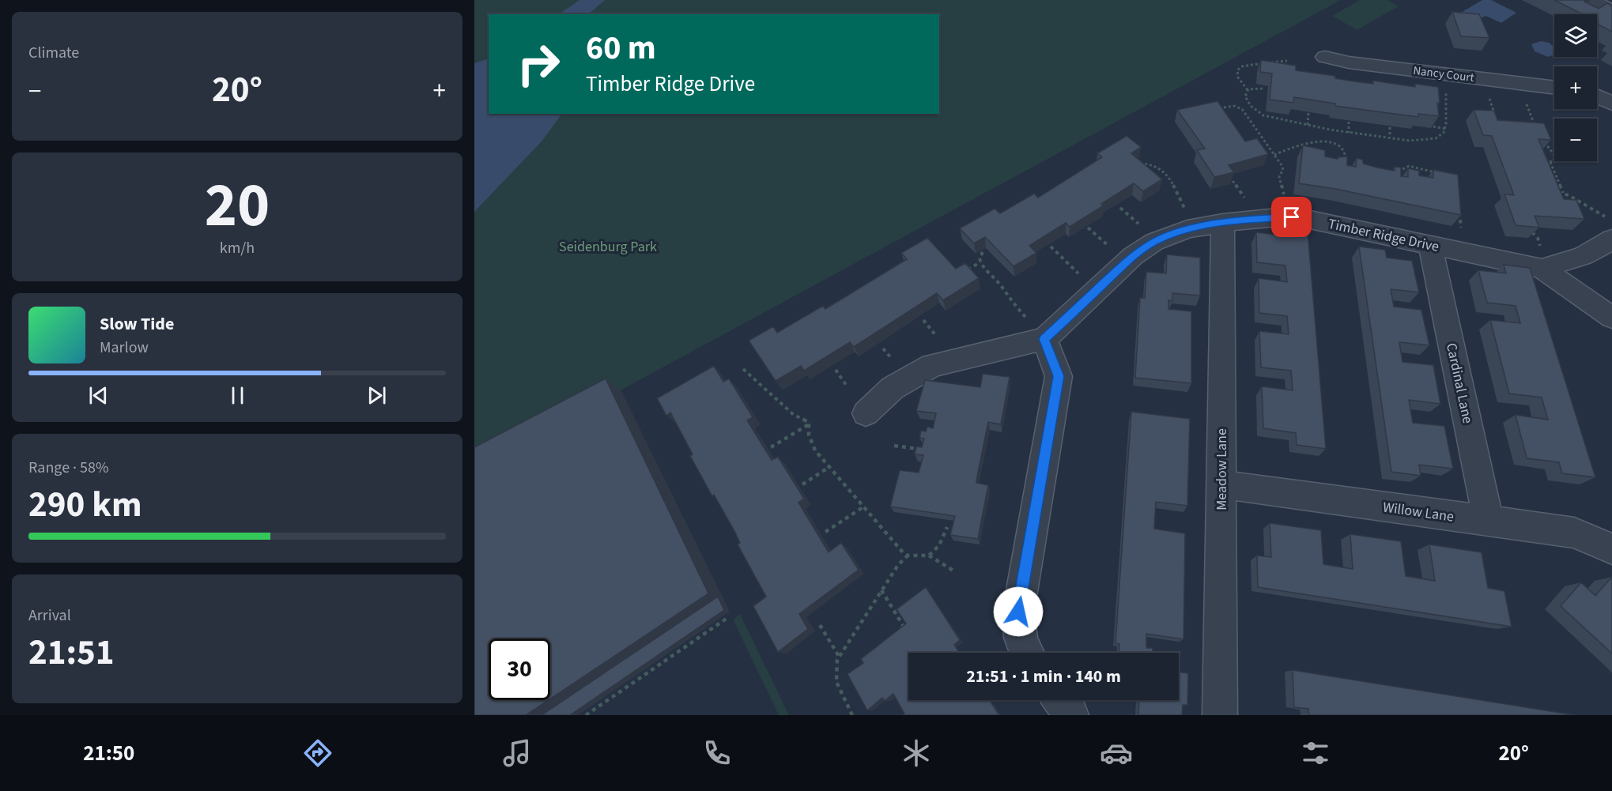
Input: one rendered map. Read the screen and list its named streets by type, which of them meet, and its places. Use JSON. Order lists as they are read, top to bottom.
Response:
{
  "streets": {
    "street": [
      "Nancy Court",
      "Timber Ridge Drive",
      "Cardinal Lane",
      "Meadow Lane",
      "Willow Lane"
    ]
  },
  "crossings": [
    ["Timber Ridge Drive", "Cardinal Lane"],
    ["Timber Ridge Drive", "Meadow Lane"],
    ["Cardinal Lane", "Willow Lane"],
    ["Meadow Lane", "Willow Lane"]
  ],
  "parks": ["Seidenburg Park"],
  "page": {
    "tile": [
      "Climate",
      ["20", "km/h"],
      ["Range · 58%", "290 km"],
      ["Arrival", "21:51"]
    ],
    "map_buttons": ["+", "−"],
    "turn": ["60 m", "Timber Ridge Drive"],
    "heat": ["−", "20°", "+"],
    "song": ["Slow Tide", "Marlow"],
    "limit": "30",
    "trip": "21:51 · 1 min · 140 m",
    "tabs": ["21:50", "20°"]
  }
}
